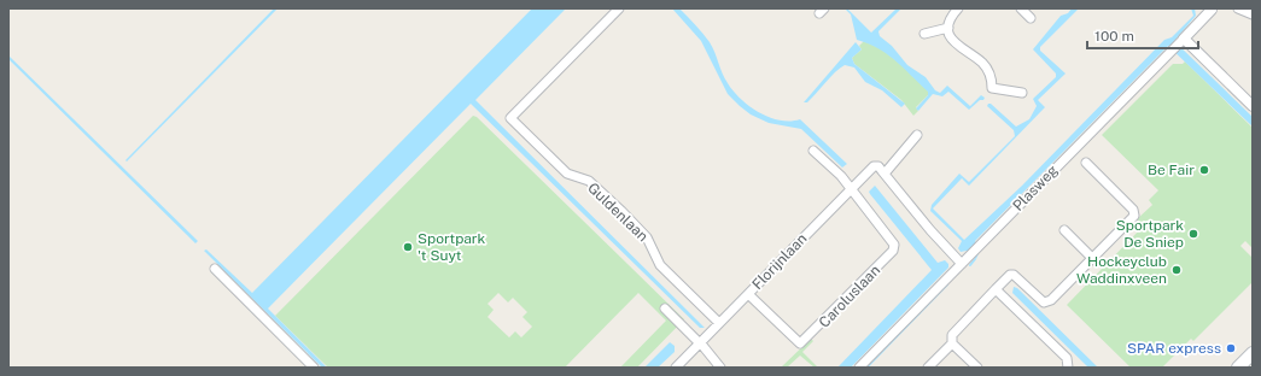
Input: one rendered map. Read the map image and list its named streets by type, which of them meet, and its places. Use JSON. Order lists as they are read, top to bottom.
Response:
{
  "streets": {
    "street": [
      "Plasweg",
      "Guldenlaan",
      "Florijnlaan",
      "Caroluslaan"
    ]
  },
  "crossings": [
    ["Guldenlaan", "Florijnlaan"],
    ["Florijnlaan", "Caroluslaan"]
  ],
  "places": [
    "Be Fair",
    "Sportpark De Sniep",
    "Sportpark 't Suyt",
    "Hockeyclub Waddinxveen",
    "SPAR express"
  ],
  "scale_bar": "100 m"
}
